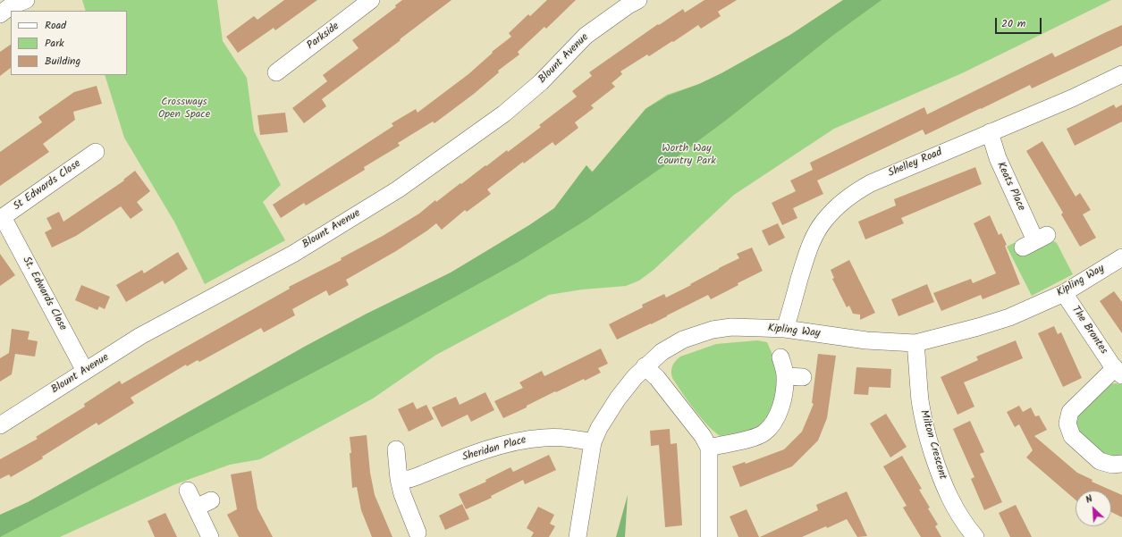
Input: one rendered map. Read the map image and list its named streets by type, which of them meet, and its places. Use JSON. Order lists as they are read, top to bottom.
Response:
{
  "streets": {
    "street": [
      "Parkside",
      "Blount Avenue",
      "Shelley Road",
      "St Edwards Close",
      "Keats Place",
      "Kipling Way",
      "St. Edwards Close",
      "The Brontes",
      "Milton Crescent",
      "Sheridan Place"
    ]
  },
  "crossings": [
    ["Blount Avenue", "St. Edwards Close"],
    ["Shelley Road", "Keats Place"],
    ["Shelley Road", "Kipling Way"],
    ["St Edwards Close", "St. Edwards Close"],
    ["Kipling Way", "The Brontes"],
    ["Kipling Way", "Milton Crescent"],
    ["Kipling Way", "Sheridan Place"]
  ],
  "parks": ["Crossways Open Space", "Worth Way Country Park"],
  "legend": ["Road", "Park", "Building"],
  "scale_bar": "20 m",
  "north": "top left"
}
